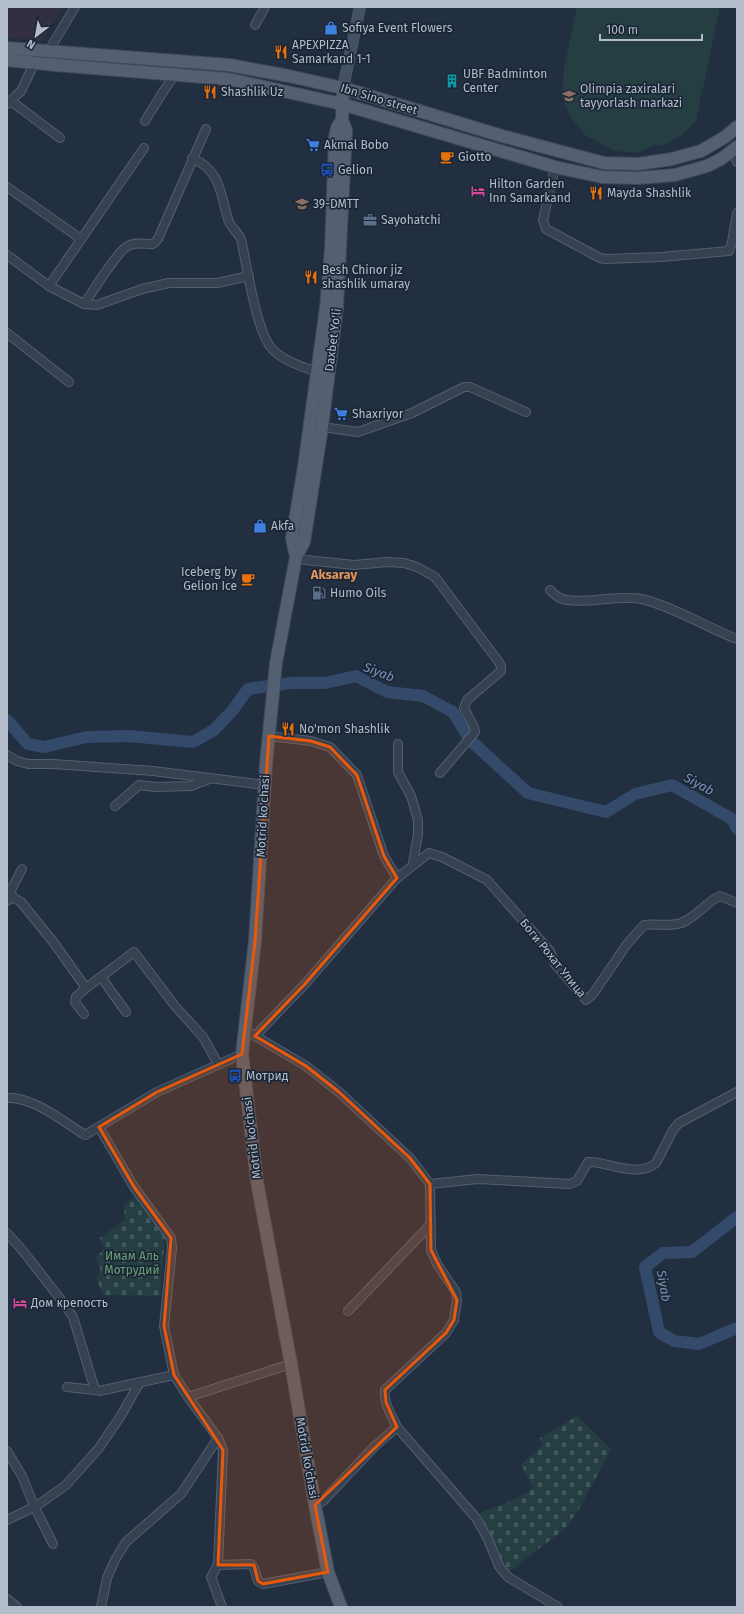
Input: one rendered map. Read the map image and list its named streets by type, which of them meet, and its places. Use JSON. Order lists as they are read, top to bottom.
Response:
{
  "streets": {
    "main road": ["Ibn Sino street", "Daxbet Yo'li", "Motrid ko'chasi"],
    "street": ["Боги Рохат Улица"]
  },
  "crossings": [
    ["Ibn Sino street", "Daxbet Yo'li"],
    ["Daxbet Yo'li", "Motrid ko'chasi"],
    ["Motrid ko'chasi", "Боги Рохат Улица"]
  ],
  "districts": ["Aksaray"],
  "water": ["Siyab"],
  "parks": ["Имам Аль Мотрудий"],
  "places": {
    "shop": ["Sofiya Event Flowers", "Akfa"],
    "restaurant": [
      "APEXPIZZA Samarkand 1-1",
      "Shashlik Uz",
      "Mayda Shashlik",
      "Besh Chinor jiz shashlik umaray",
      "No'mon Shashlik"
    ],
    "building": ["UBF Badminton Center"],
    "school or university": ["Olimpia zaxiralari tayyorlash markazi", "39-DMTT"],
    "supermarket": ["Akmal Bobo", "Shaxriyor"],
    "cafe": ["Giotto", "Iceberg by Gelion Ice"],
    "bus stop": ["Gelion", "Мотрид"],
    "hotel": ["Hilton Garden Inn Samarkand", "Дом крепость"],
    "office": ["Sayohatchi"],
    "fuel station": ["Humo Oils"]
  },
  "scale_bar": "100 m",
  "north": "bottom left"
}
